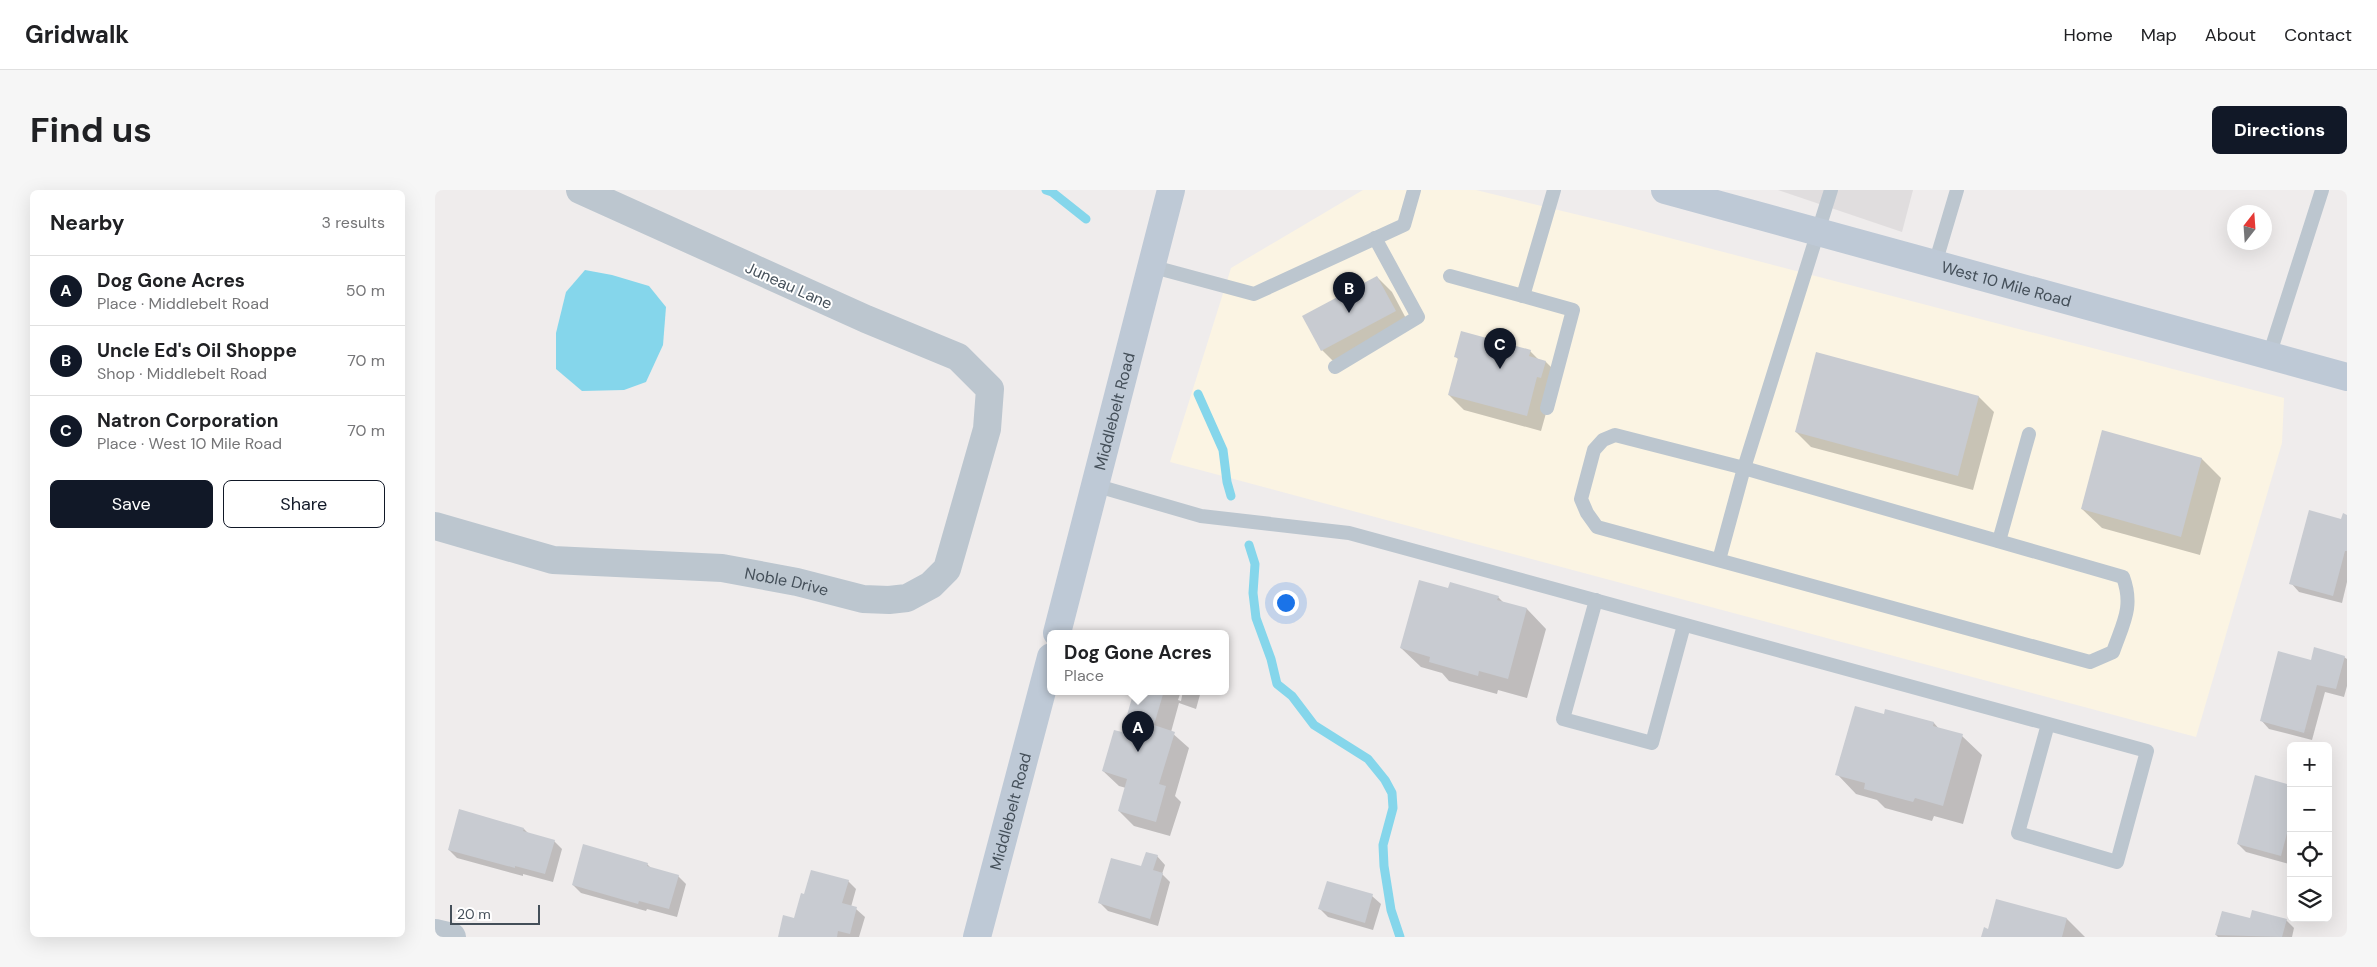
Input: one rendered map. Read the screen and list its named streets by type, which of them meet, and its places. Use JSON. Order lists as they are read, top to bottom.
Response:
{
  "streets": {
    "street": [
      "West 10 Mile Road",
      "Juneau Lane",
      "Middlebelt Road",
      "Noble Drive"
    ]
  },
  "crossings": [
    ["Juneau Lane", "Noble Drive"]
  ],
  "scale_bar": "20 m",
  "north": "top",
  "page": {
    "header": "Gridwalk",
    "nav": [
      "Home",
      "Map",
      "About",
      "Contact"
    ],
    "buttons": [
      "Directions",
      ["Save", "Share"]
    ],
    "title": "Find us",
    "heading": ["Nearby", "3 results"],
    "list": [
      {
        "mark": "A",
        "name": "Dog Gone Acres",
        "note": "Place · Middlebelt Road",
        "value": "50 m"
      },
      {
        "mark": "B",
        "name": "Uncle Ed's Oil Shoppe",
        "note": "Shop · Middlebelt Road",
        "value": "70 m"
      },
      {
        "mark": "C",
        "name": "Natron Corporation",
        "note": "Place · West 10 Mile Road",
        "value": "70 m"
      }
    ],
    "pins": ["B", "C", "A"],
    "popup": ["Dog Gone Acres", "Place"],
    "map_buttons": ["+", "−"],
    "scale": "20 m"
  }
}
